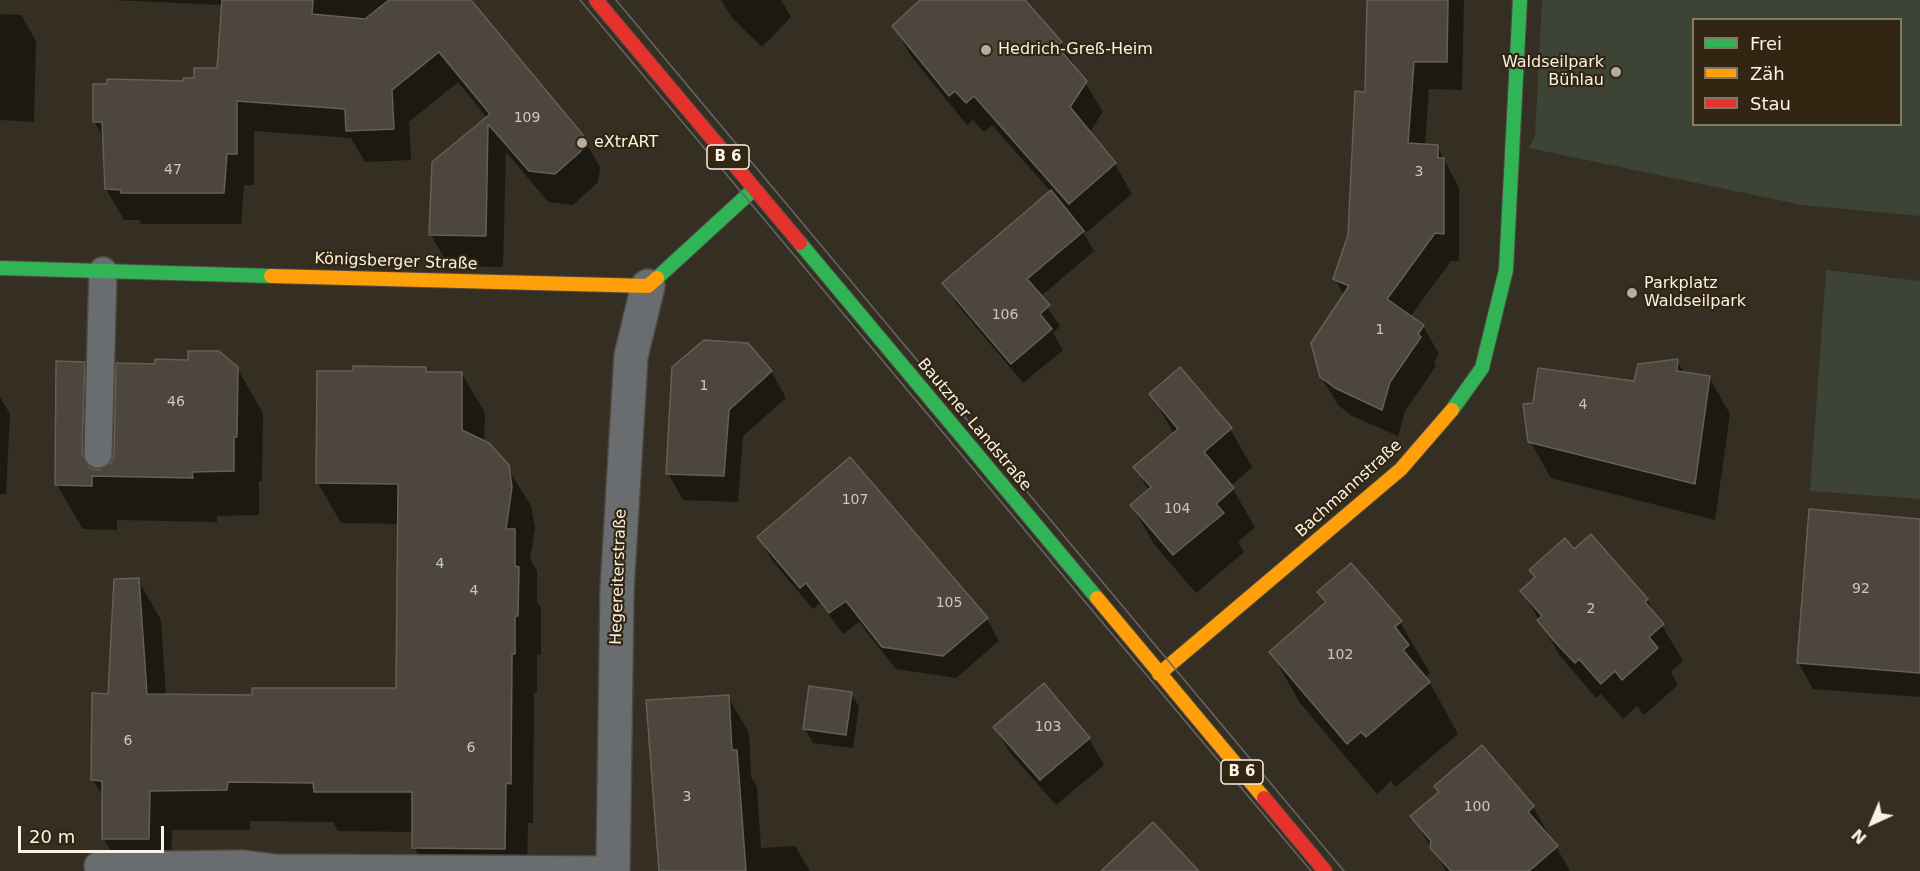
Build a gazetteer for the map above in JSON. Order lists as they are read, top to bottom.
{
  "streets": {
    "street": [
      "B 6",
      "Königsberger Straße",
      "Bautzner Landstraße",
      "Bachmannstraße",
      "Hegereiterstraße"
    ]
  },
  "crossings": [
    ["Königsberger Straße", "Hegereiterstraße"],
    ["Bautzner Landstraße", "Bachmannstraße"]
  ],
  "places": [
    "Hedrich-Greß-Heim",
    "Waldseilpark Bühlau",
    "eXtrART",
    "Parkplatz Waldseilpark"
  ],
  "house_numbers": [
    "109",
    "47",
    "3",
    "106",
    "1",
    "1",
    "46",
    "4",
    "107",
    "104",
    "4",
    "92",
    "4",
    "105",
    "2",
    "102",
    "103",
    "6",
    "6",
    "3",
    "100"
  ],
  "legend": ["Frei", "Zäh", "Stau"],
  "scale_bar": "20 m",
  "north": "bottom left"
}
